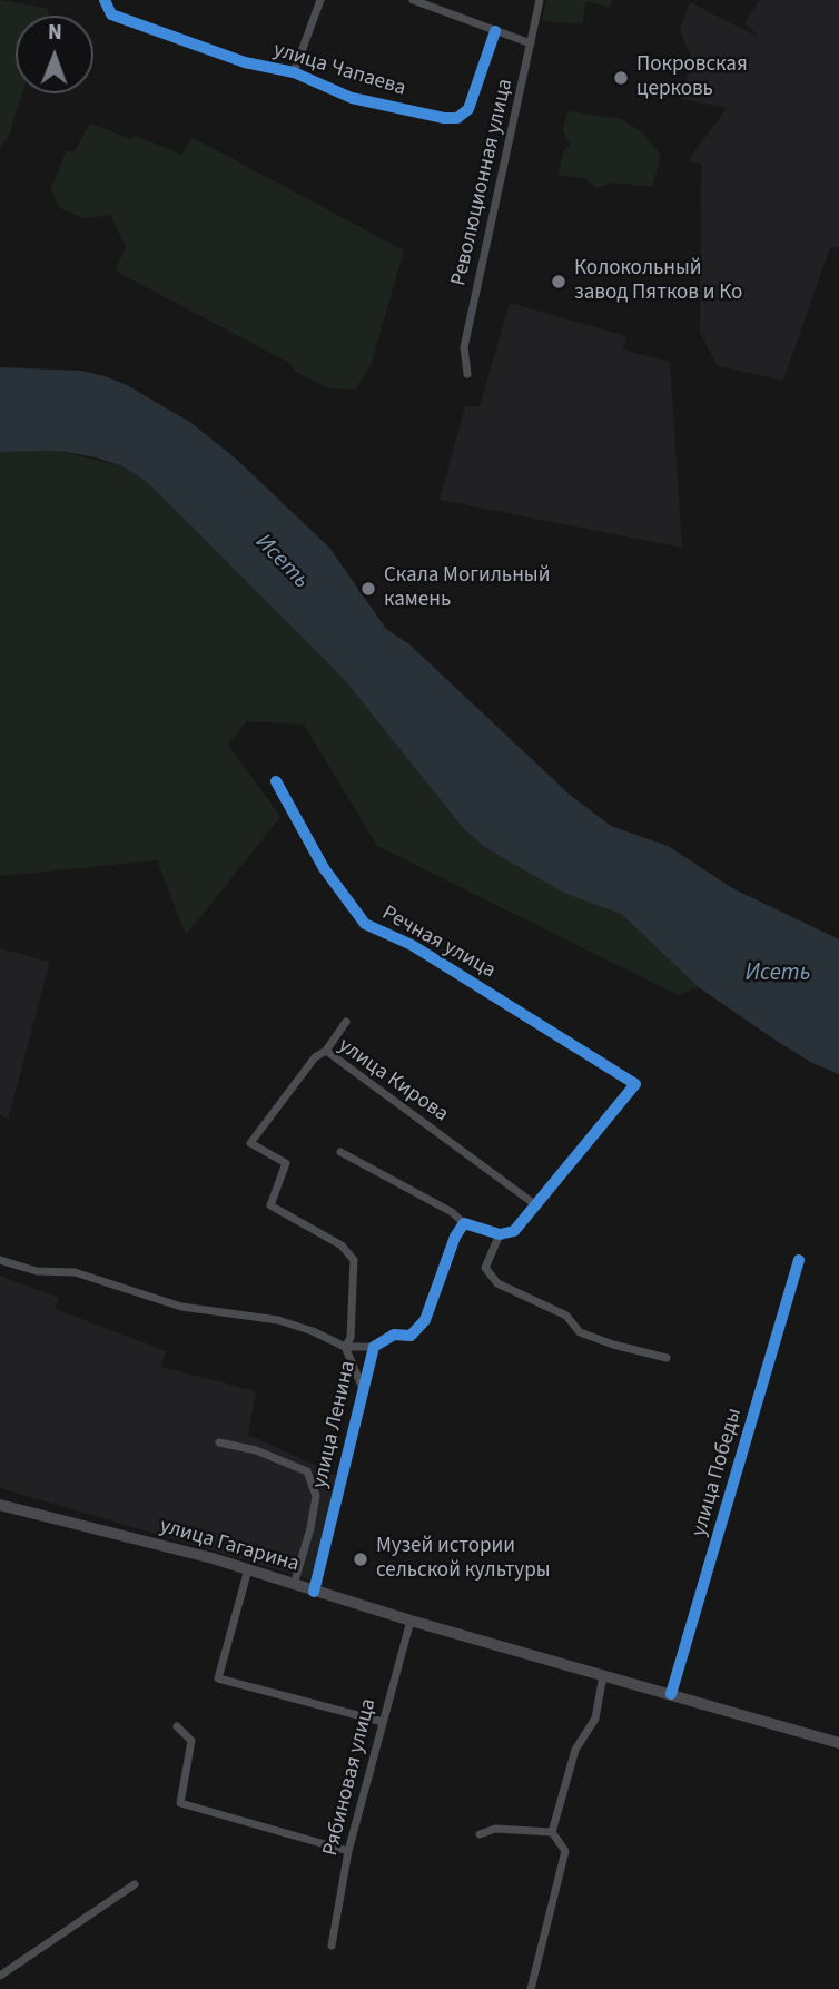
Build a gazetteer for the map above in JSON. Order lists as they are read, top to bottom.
{
  "streets": {
    "main road": ["улица Гагарина"],
    "street": [
      "улица Чапаева",
      "Революционная улица",
      "Речная улица",
      "улица Кирова",
      "улица Ленина",
      "улица Победы",
      "Рябиновая улица"
    ]
  },
  "crossings": [
    ["Речная улица", "улица Кирова"],
    ["улица Ленина", "улица Гагарина"],
    ["улица Победы", "улица Гагарина"],
    ["улица Гагарина", "Рябиновая улица"]
  ],
  "water": ["Исеть"],
  "places": [
    "Покровская церковь",
    "Колокольный завод Пятков и Ко",
    "Скала Могильный камень",
    "Музей истории сельской культуры"
  ],
  "north": "top"
}
